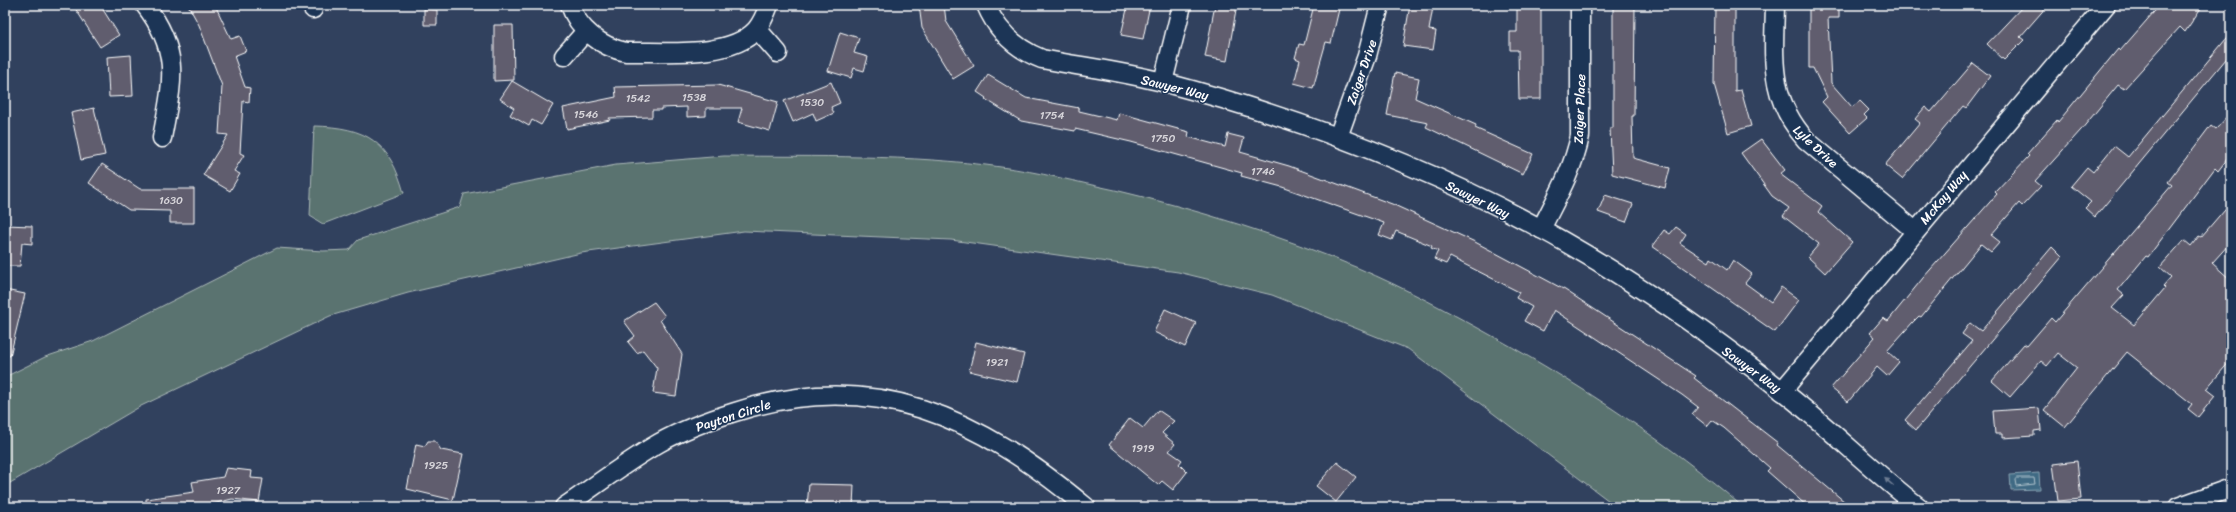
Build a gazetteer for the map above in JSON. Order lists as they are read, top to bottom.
{
  "streets": {
    "street": [
      "Zaiger Drive",
      "Sawyer Way",
      "Zaiger Place",
      "Lyle Drive",
      "McKay Way",
      "Payton Circle"
    ]
  },
  "crossings": [
    ["Zaiger Drive", "Sawyer Way"],
    ["Sawyer Way", "Zaiger Place"],
    ["Sawyer Way", "McKay Way"],
    ["Lyle Drive", "McKay Way"]
  ],
  "house_numbers": [
    "1538",
    "1542",
    "1530",
    "1546",
    "1754",
    "1750",
    "1746",
    "1630",
    "1921",
    "1919",
    "1925",
    "1927"
  ]
}
